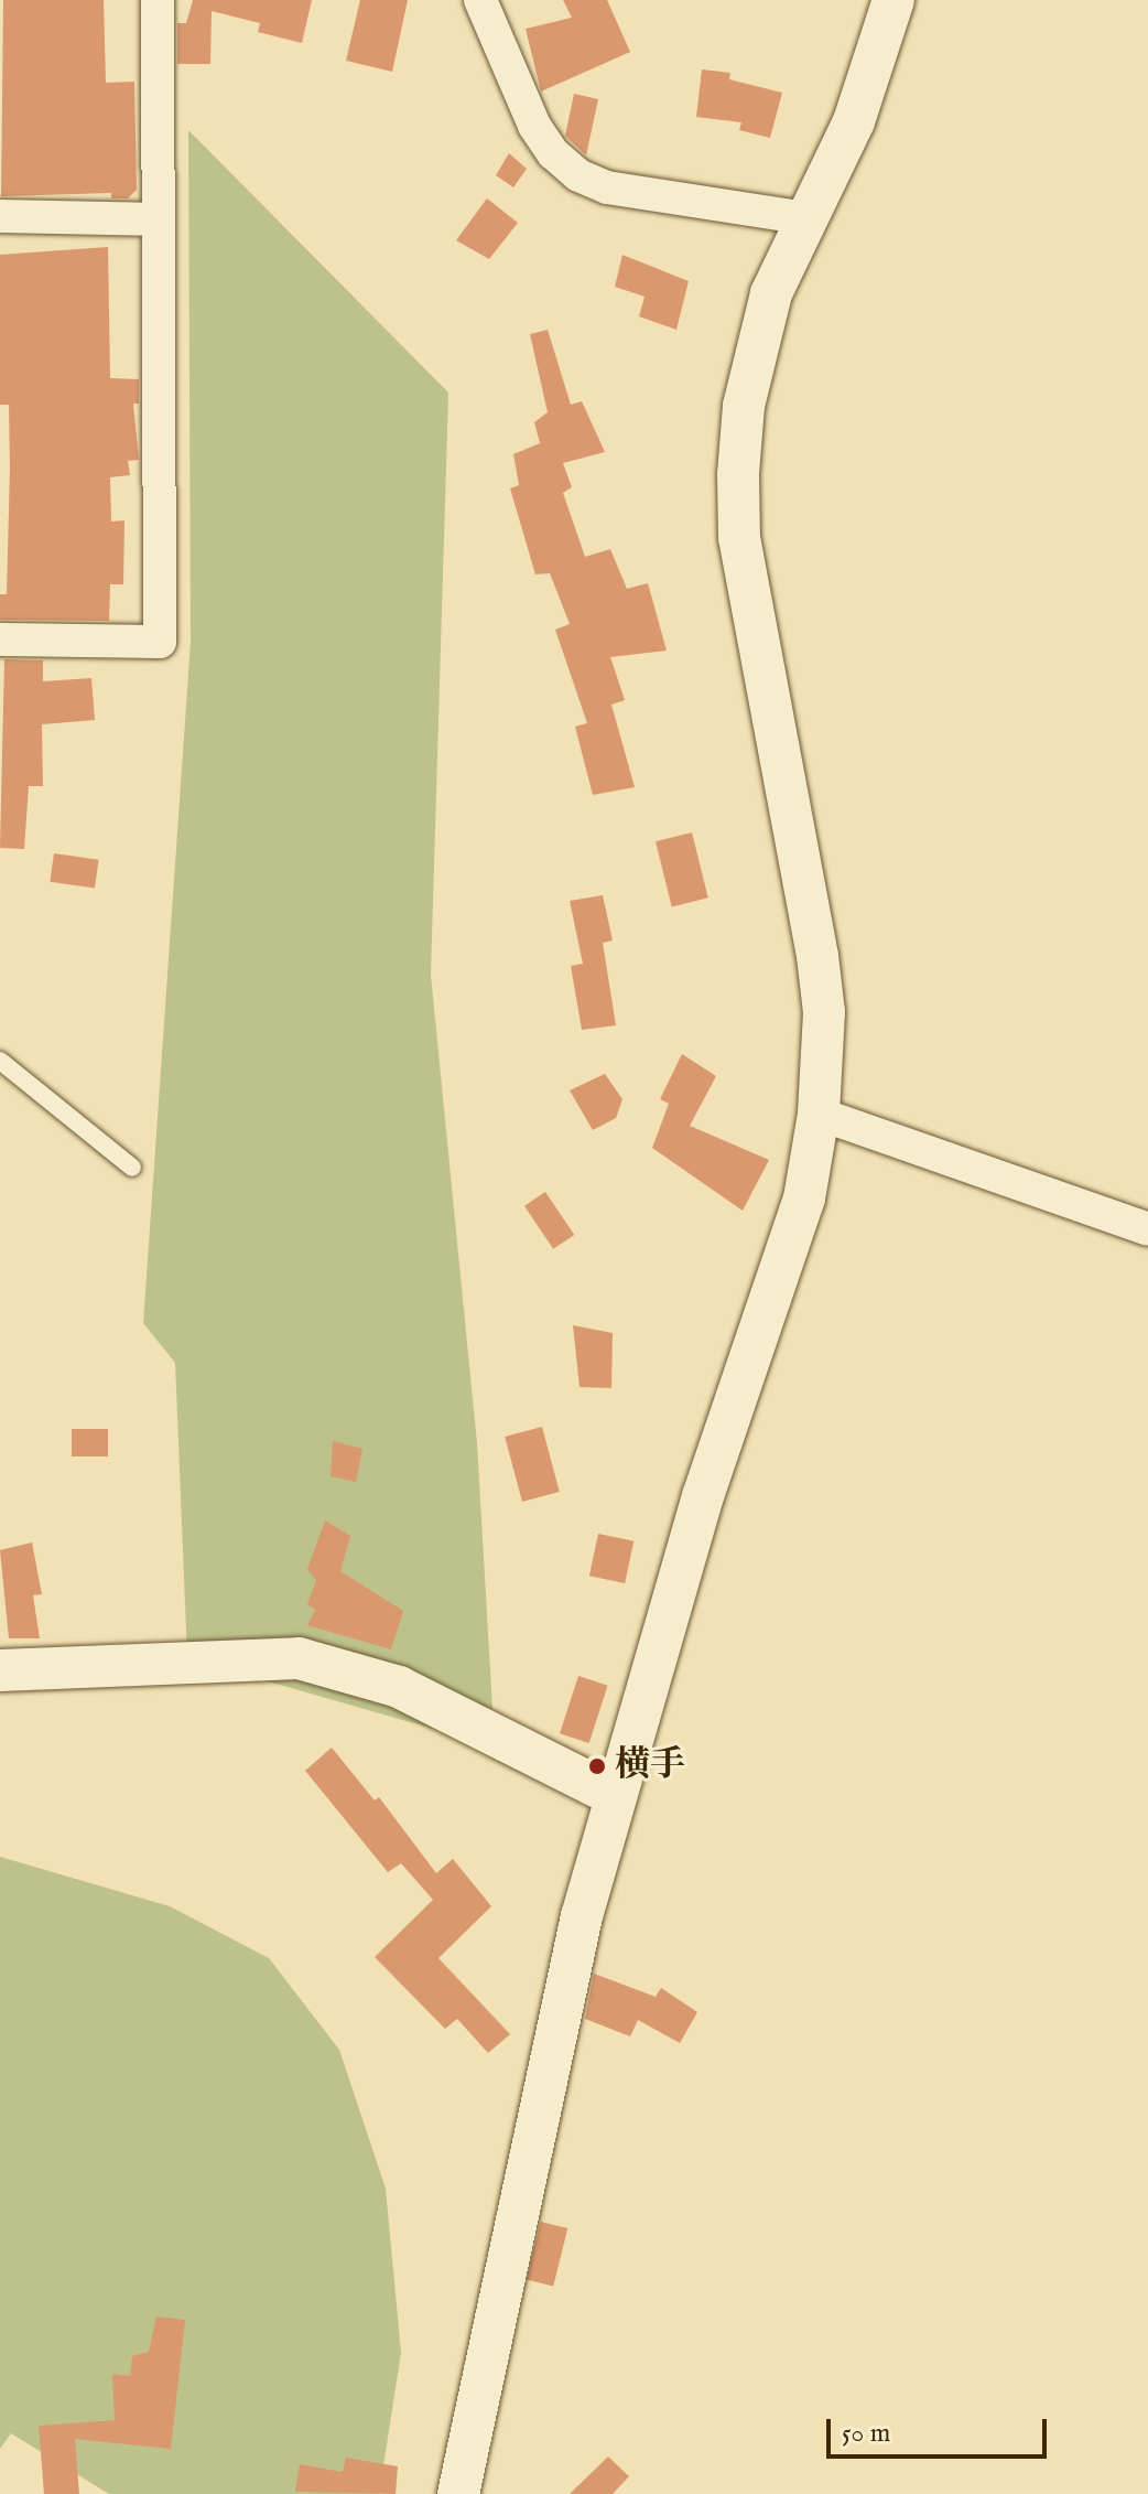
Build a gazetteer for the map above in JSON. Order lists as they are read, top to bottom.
{
  "places": ["横手"],
  "scale_bar": "50 m"
}
